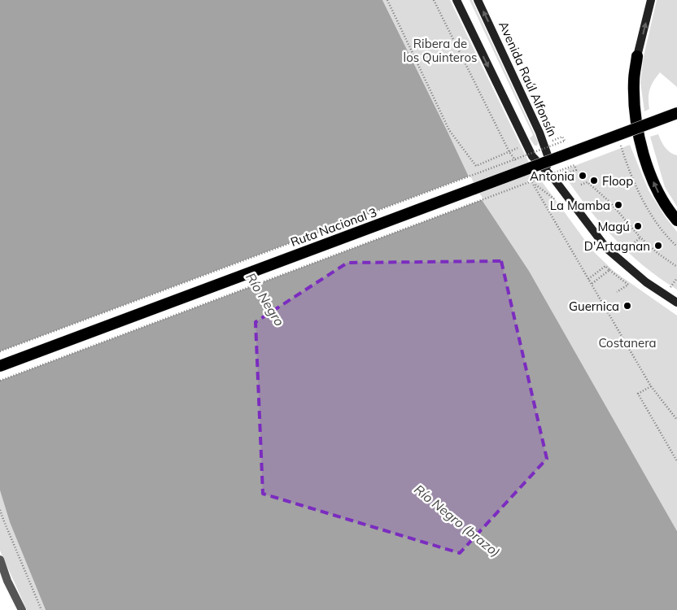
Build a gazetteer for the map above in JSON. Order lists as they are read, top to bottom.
{
  "streets": {
    "highway": ["Ruta Nacional 3"],
    "main road": ["Avenida Raúl Alfonsín"]
  },
  "water": ["Río Negro", "Río Negro (brazo)"],
  "parks": ["Ribera de los Quinteros", "Costanera"],
  "places": [
    "Antonia",
    "Floop",
    "La Mamba",
    "Magú",
    "D'Artagnan",
    "Guernica"
  ]
}
